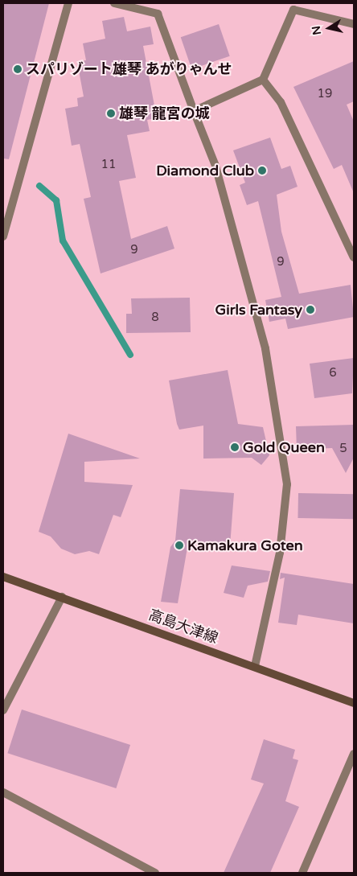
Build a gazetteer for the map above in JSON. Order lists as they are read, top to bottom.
{
  "streets": {
    "main road": ["高島大津線"]
  },
  "places": [
    "スパリゾート雄琴 あがりゃんせ",
    "雄琴 龍宮の城",
    "Diamond Club",
    "Girls Fantasy",
    "Gold Queen",
    "Kamakura Goten"
  ],
  "house_numbers": [
    "19",
    "11",
    "9",
    "9",
    "8",
    "6",
    "5"
  ],
  "north": "left"
}
